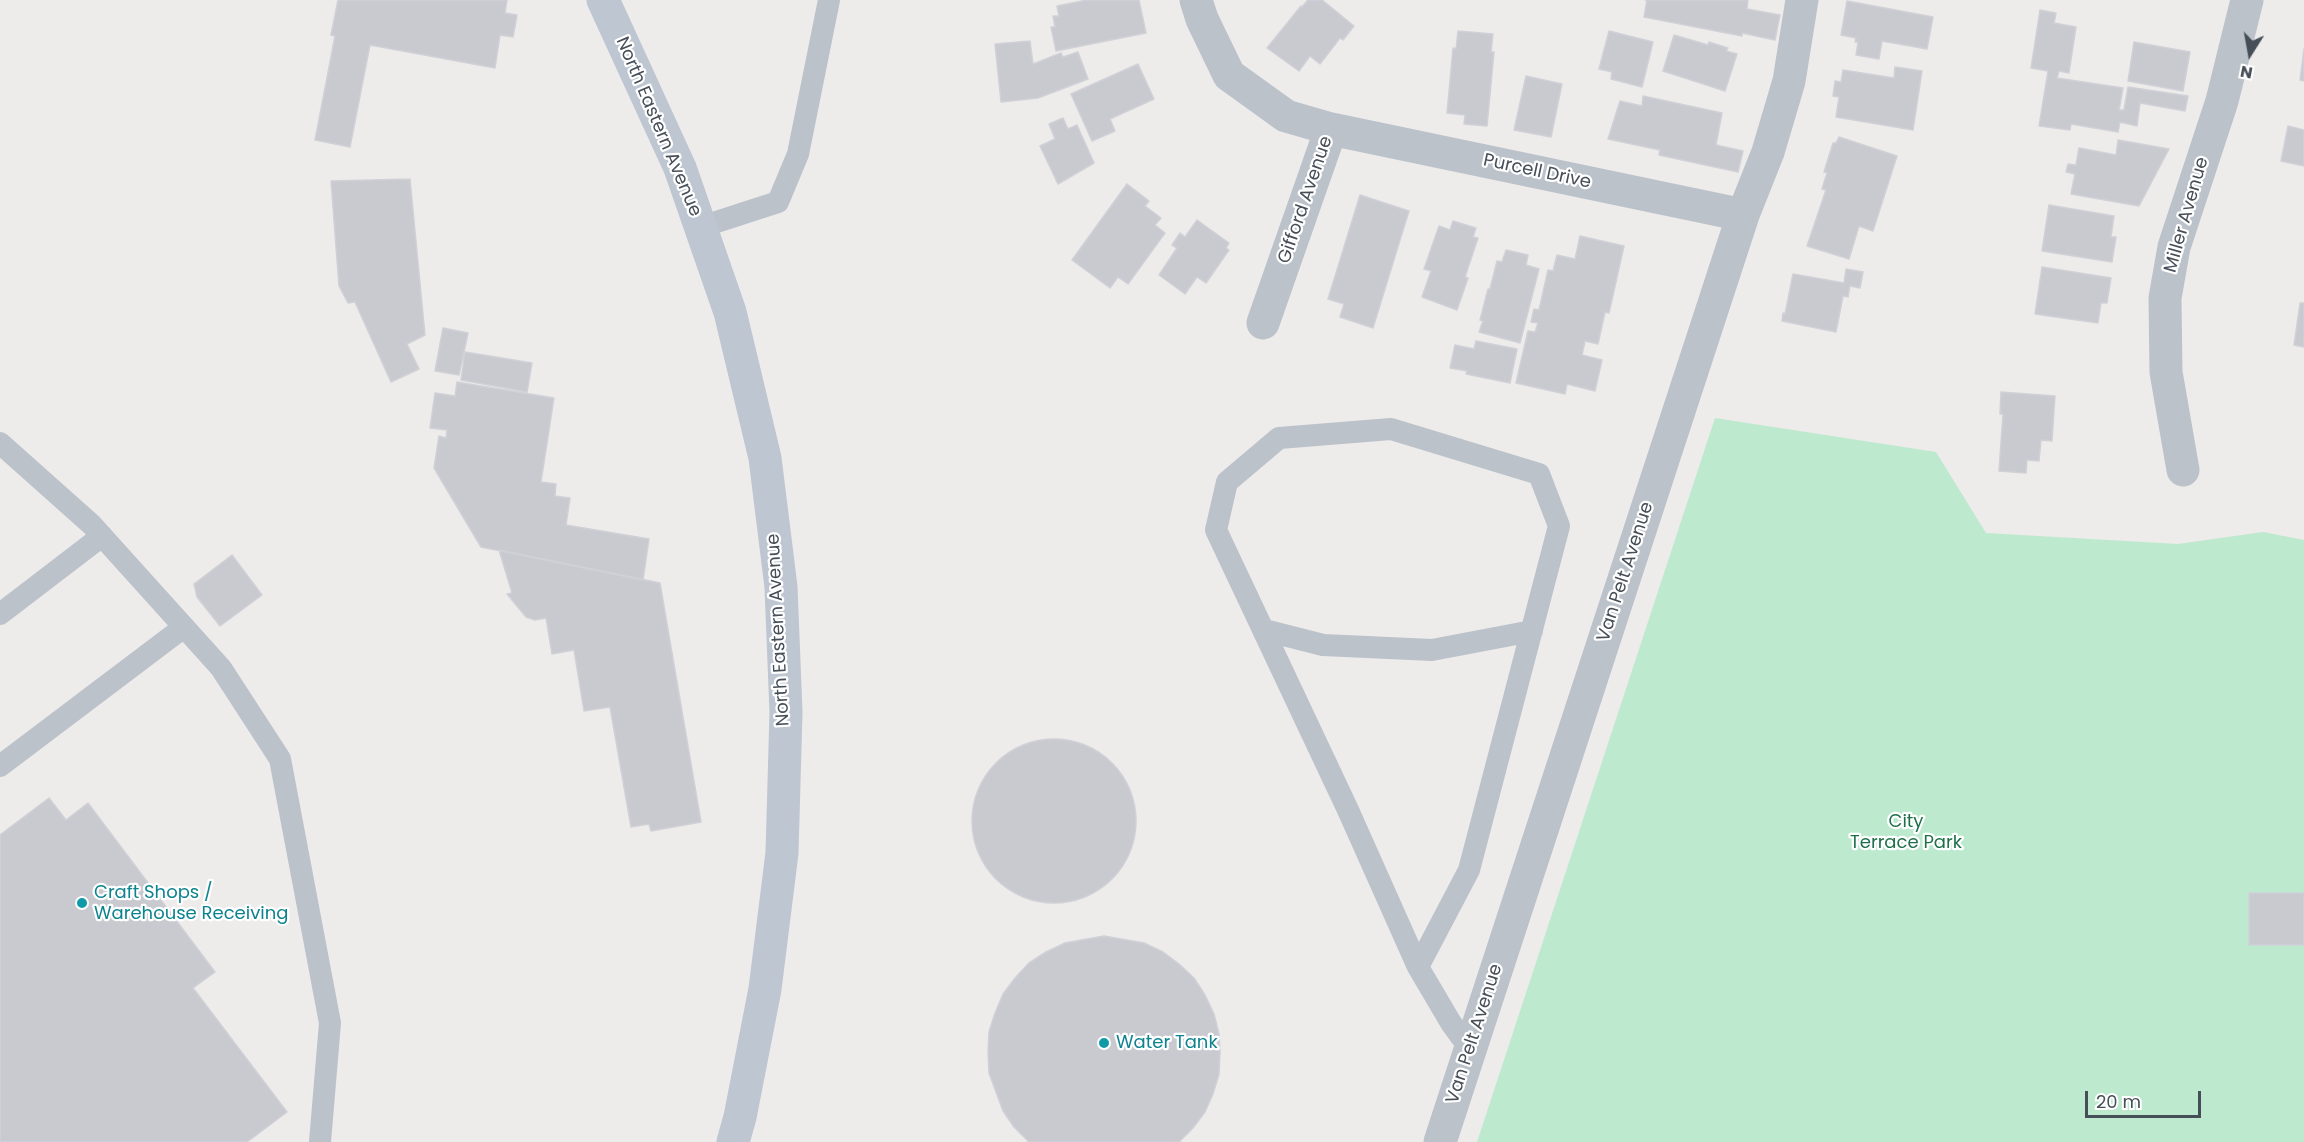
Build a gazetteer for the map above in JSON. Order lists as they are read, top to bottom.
{
  "streets": {
    "main road": ["North Eastern Avenue"],
    "street": [
      "Purcell Drive",
      "Gifford Avenue",
      "Miller Avenue",
      "Van Pelt Avenue"
    ]
  },
  "crossings": [
    ["Purcell Drive", "Gifford Avenue"],
    ["Purcell Drive", "Van Pelt Avenue"]
  ],
  "parks": ["City Terrace Park"],
  "places": ["Craft Shops / Warehouse Receiving", "Water Tank"],
  "scale_bar": "20 m",
  "north": "bottom"
}
